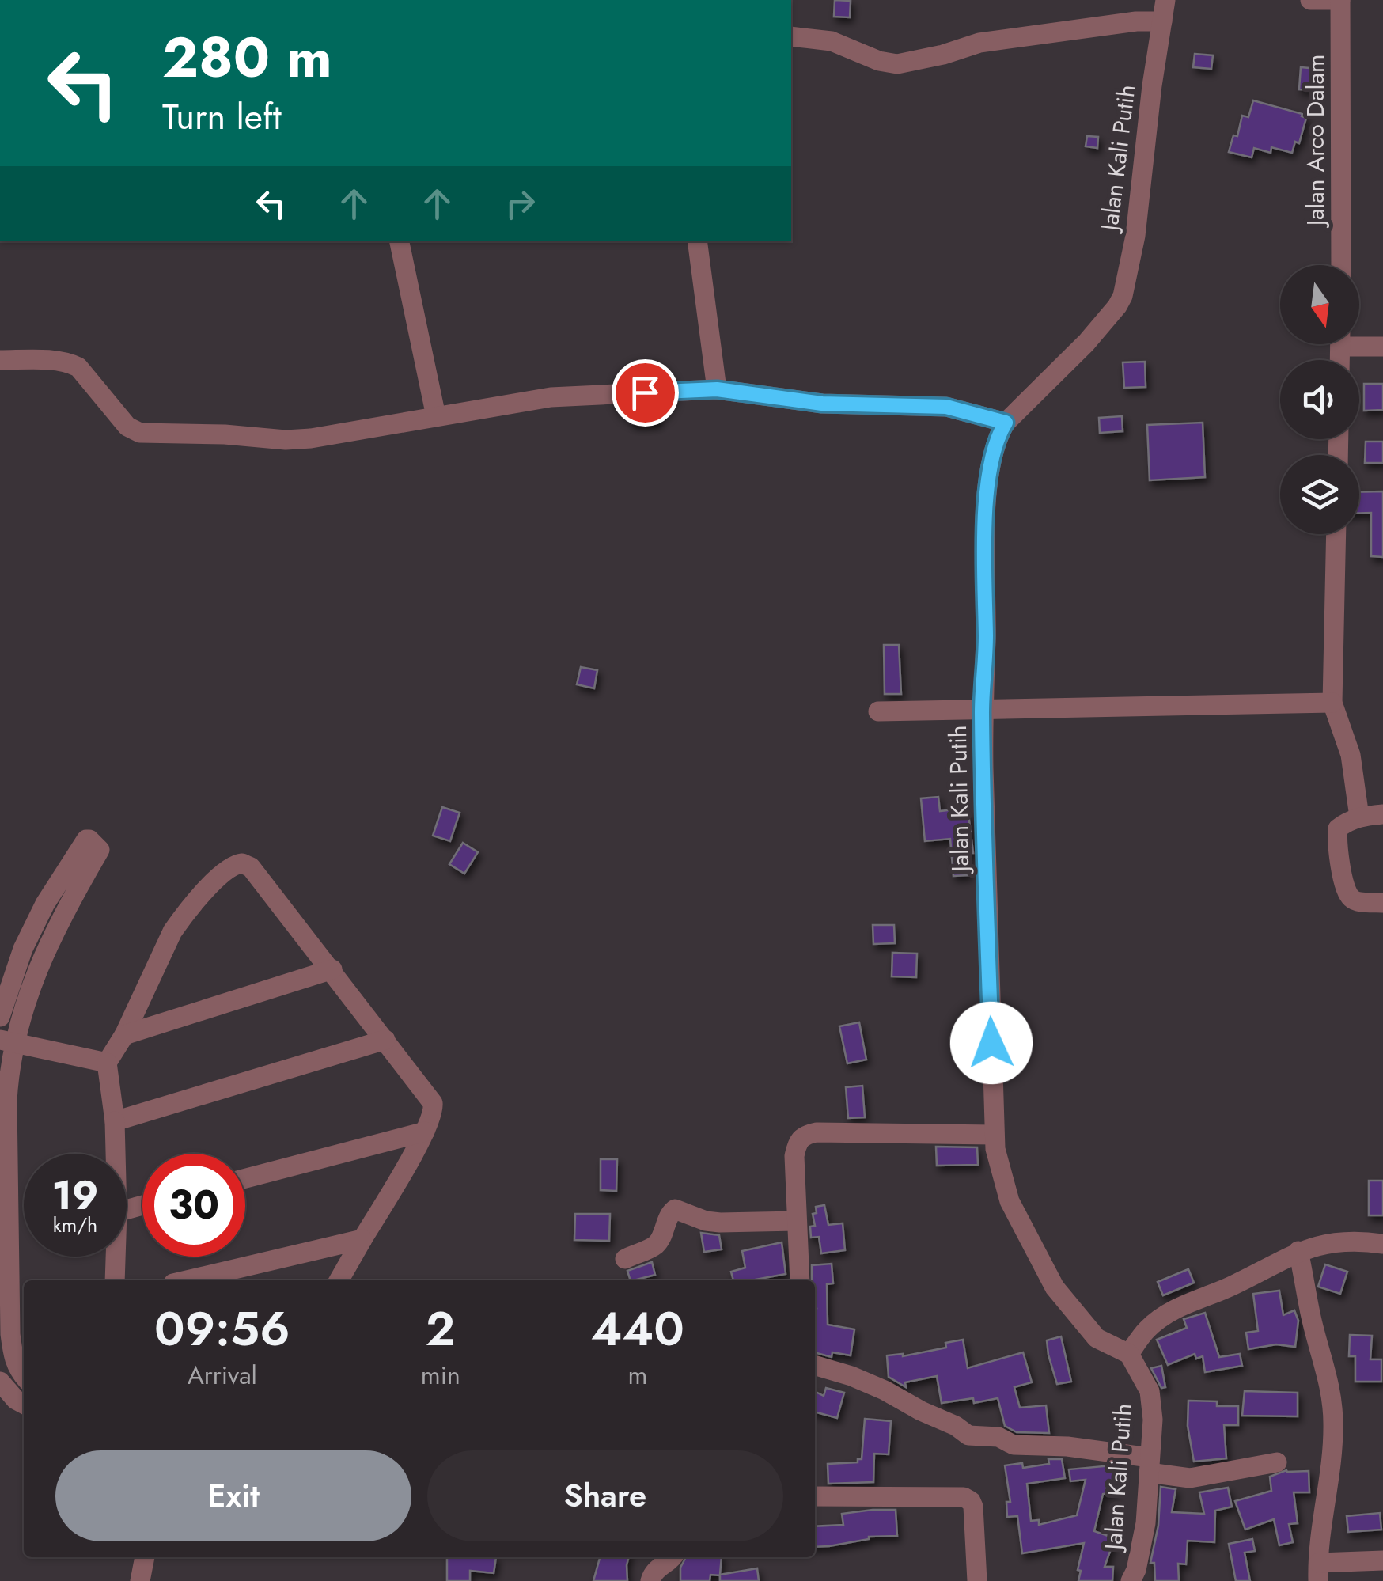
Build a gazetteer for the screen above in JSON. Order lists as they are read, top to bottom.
{
  "streets": {
    "street": ["Jalan Arco Dalam", "Jalan Kali Putih"]
  },
  "north": "bottom",
  "page": {
    "turn": ["280 m", "Turn left"],
    "speed": "19 km/h",
    "limit": "30",
    "eta": [
      "09:56",
      "Arrival",
      "2",
      "min",
      "440",
      "m"
    ],
    "buttons": ["Exit", "Share"]
  }
}
